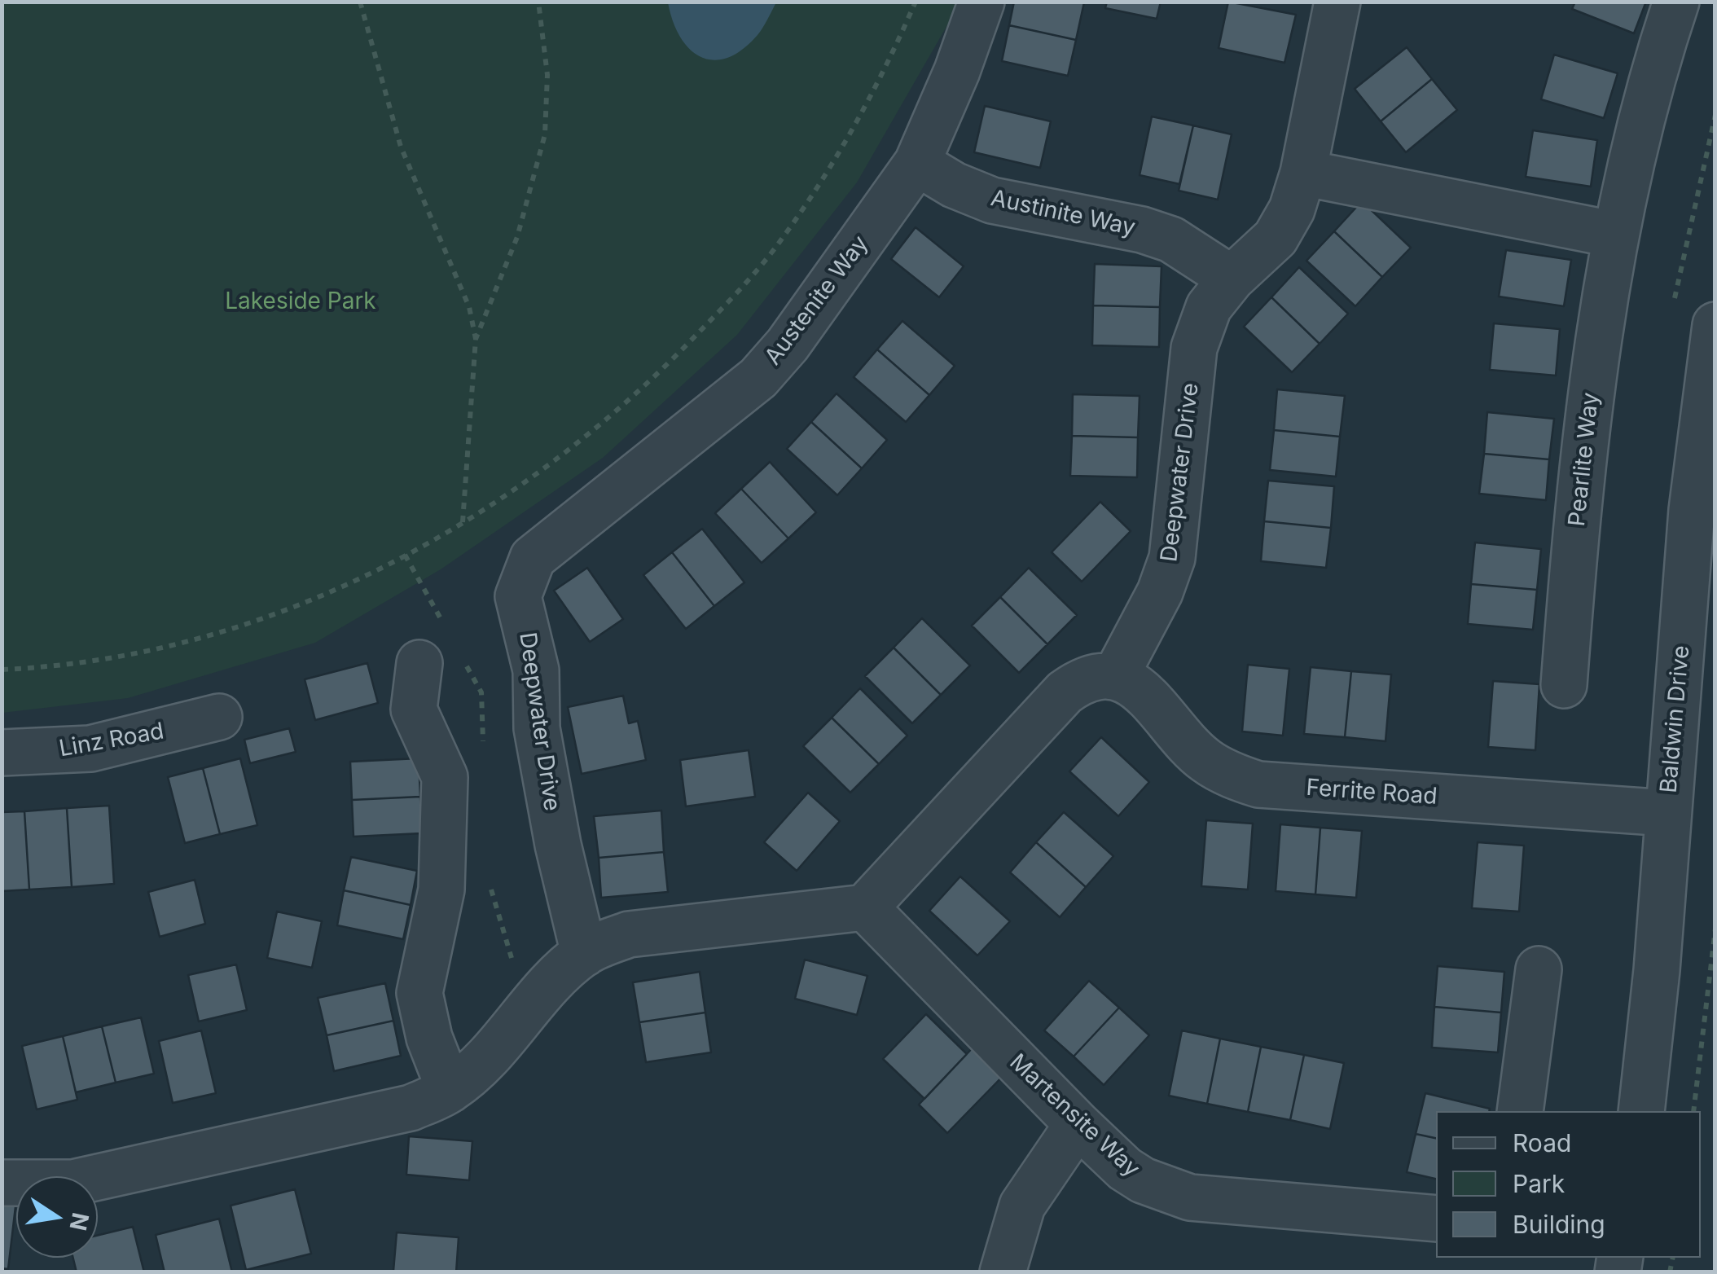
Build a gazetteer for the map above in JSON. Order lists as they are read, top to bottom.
{
  "streets": {
    "street": [
      "Austinite Way",
      "Austenite Way",
      "Pearlite Way",
      "Deepwater Drive",
      "Baldwin Drive",
      "Linz Road",
      "Ferrite Road",
      "Martensite Way"
    ]
  },
  "crossings": [
    ["Austinite Way", "Austenite Way"],
    ["Austinite Way", "Deepwater Drive"],
    ["Austenite Way", "Deepwater Drive"],
    ["Deepwater Drive", "Ferrite Road"],
    ["Baldwin Drive", "Ferrite Road"]
  ],
  "parks": ["Lakeside Park"],
  "legend": ["Road", "Park", "Building"],
  "north": "right"
}
